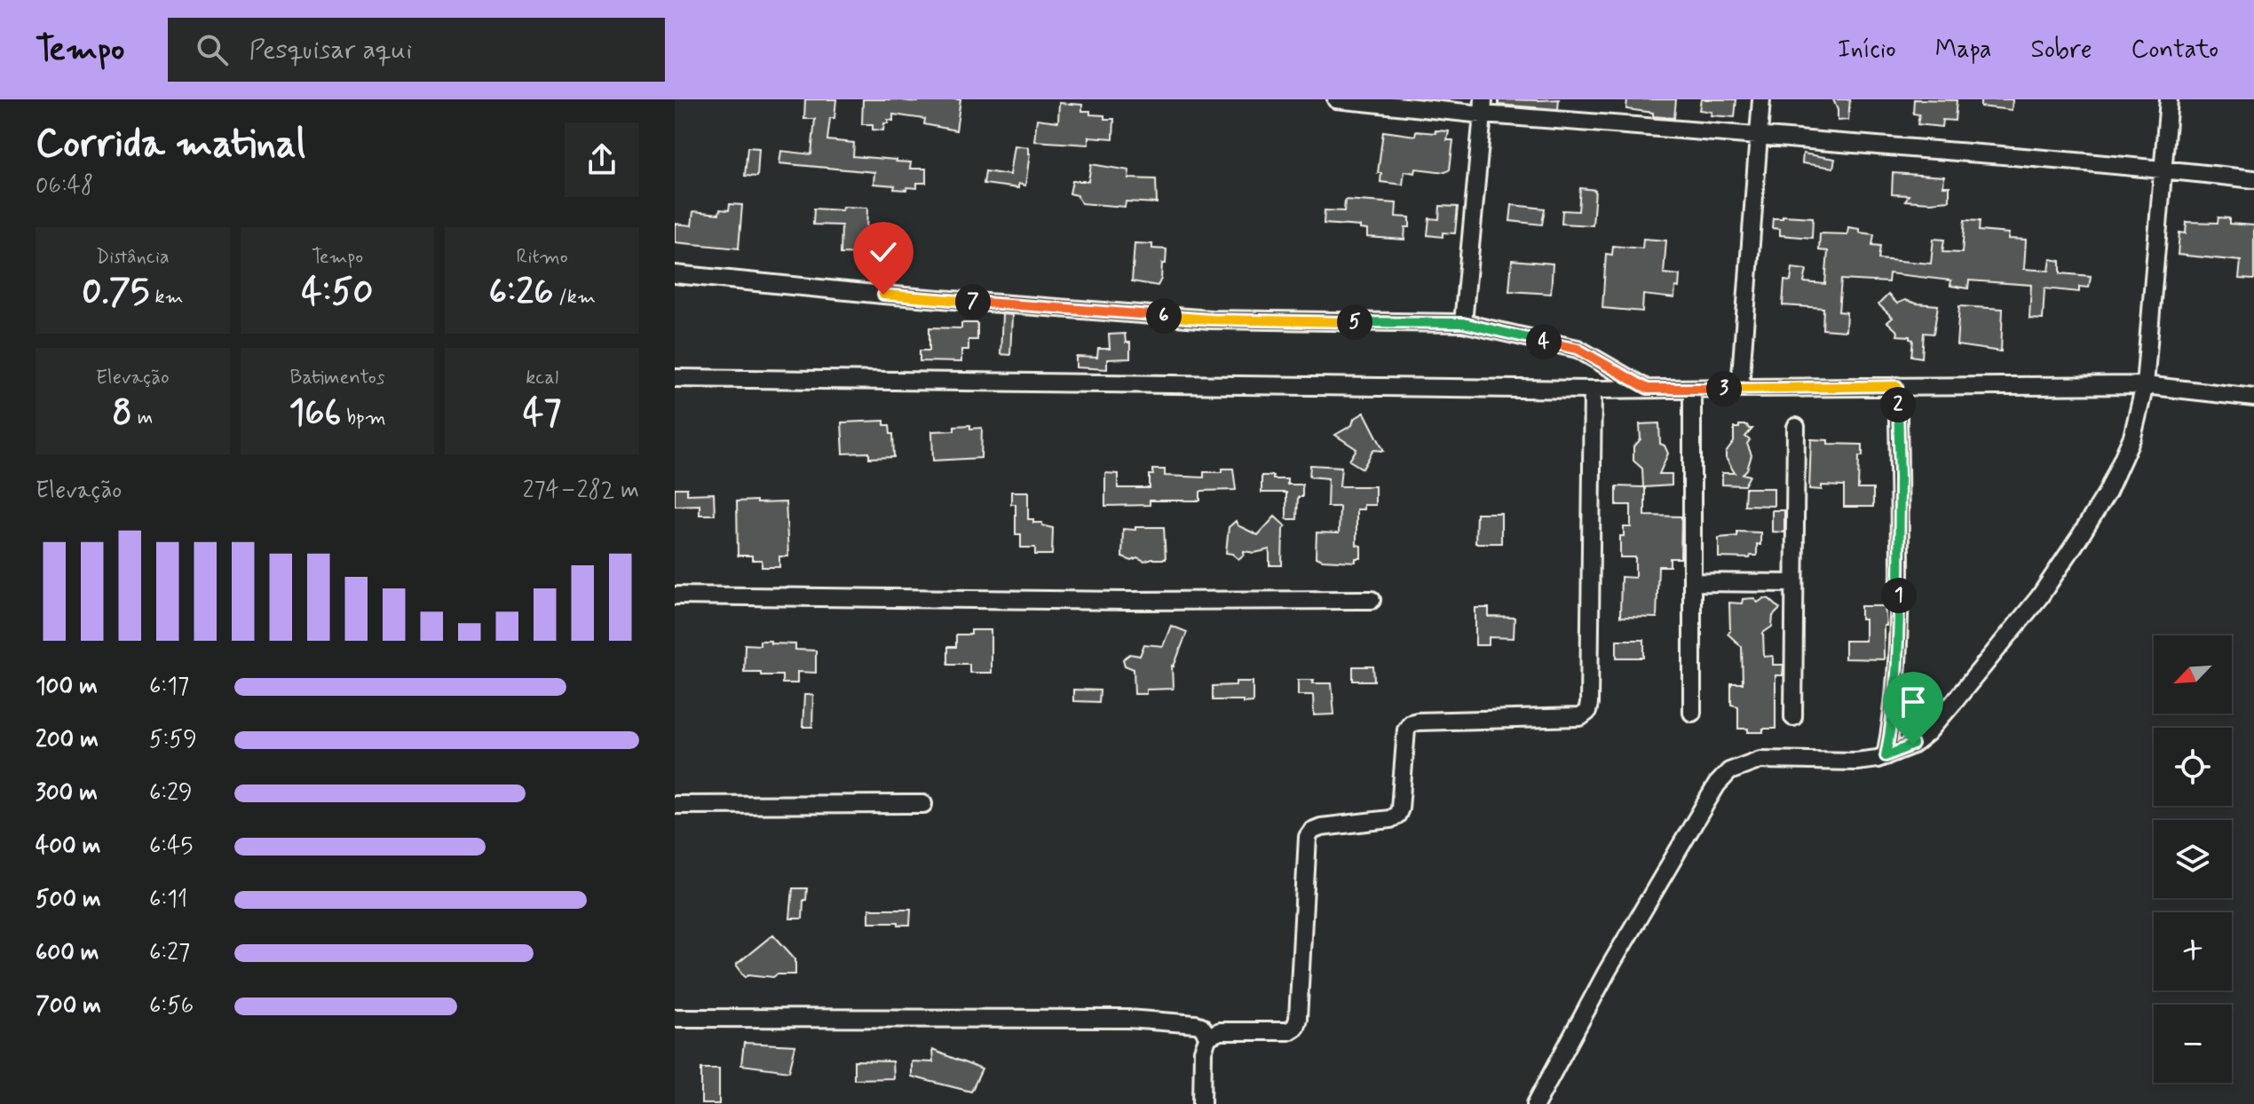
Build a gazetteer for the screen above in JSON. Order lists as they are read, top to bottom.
{
  "north": "bottom left",
  "page": {
    "header": "Tempo",
    "search": "Pesquisar aqui",
    "nav": [
      "Início",
      "Mapa",
      "Sobre",
      "Contato"
    ],
    "heading": ["Corrida matinal", "06:48"],
    "stats": [
      ["Distância", "0.75 km"],
      ["Tempo", "4:50"],
      ["Ritmo", "6:26 /km"],
      ["Elevação", "8 m"],
      ["Batimentos", "166 bpm"],
      ["kcal", "47"]
    ],
    "pins": [
      "7",
      "6",
      "5",
      "4",
      "3",
      "2",
      "1"
    ],
    "chart": ["Elevação", "274–282 m"],
    "map_buttons": ["+", "−"],
    "list": [
      {
        "name": "100 m",
        "note": "6:17"
      },
      {
        "name": "200 m",
        "note": "5:59"
      },
      {
        "name": "300 m",
        "note": "6:29"
      },
      {
        "name": "400 m",
        "note": "6:45"
      },
      {
        "name": "500 m",
        "note": "6:11"
      },
      {
        "name": "600 m",
        "note": "6:27"
      },
      {
        "name": "700 m",
        "note": "6:56"
      }
    ]
  }
}
